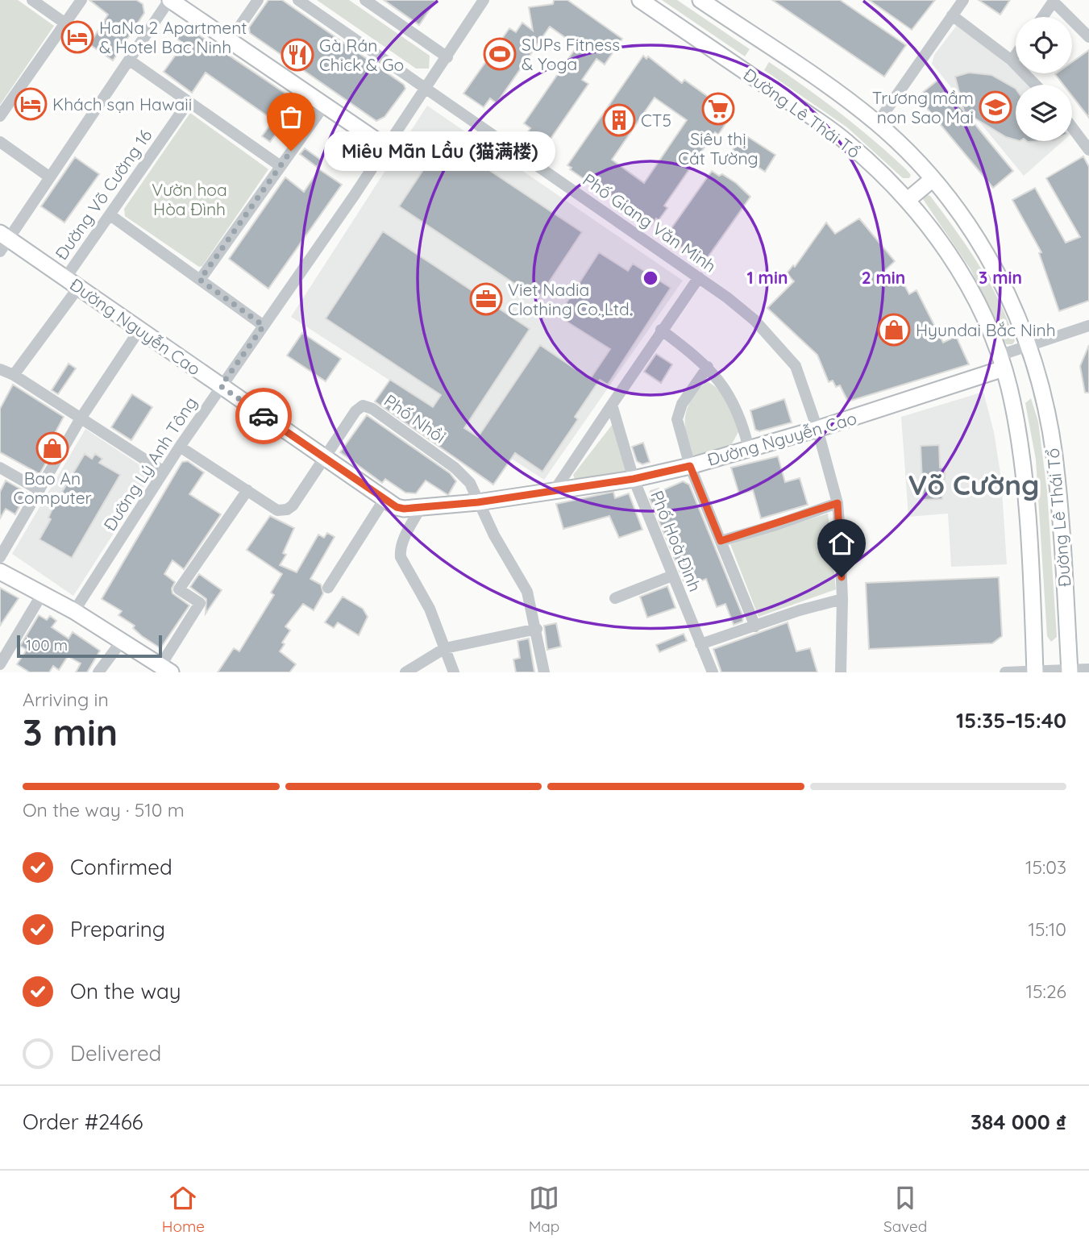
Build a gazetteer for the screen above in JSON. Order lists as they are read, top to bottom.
{
  "streets": {
    "main road": ["Đường Lê Thái Tổ", "Đường Nguyễn Cao"],
    "street": [
      "Đường Võ Cường 16",
      "Phố Giang Văn Minh",
      "Phố Nhồi",
      "Đường Lý Anh Tông",
      "Phố Hoà Đình"
    ]
  },
  "crossings": [
    ["Đường Lê Thái Tổ", "Đường Nguyễn Cao"],
    ["Đường Võ Cường 16", "Đường Nguyễn Cao"],
    ["Phố Giang Văn Minh", "Đường Nguyễn Cao"],
    ["Phố Giang Văn Minh", "Đường Lý Anh Tông"],
    ["Đường Nguyễn Cao", "Phố Nhồi"],
    ["Đường Nguyễn Cao", "Đường Lý Anh Tông"],
    ["Đường Nguyễn Cao", "Phố Hoà Đình"],
    ["Phố Nhồi", "Đường Lý Anh Tông"]
  ],
  "districts": ["Võ Cường"],
  "parks": ["Vườn hoa Hòa Đình"],
  "places": {
    "hotel": ["HaNa 2 Apartment & Hotel Bac Ninh", "Khách sạn Hawaii"],
    "sports": ["SUPs Fitness & Yoga"],
    "restaurant": ["Gà Rán Chick & Go"],
    "school or university": ["Trương mầm non Sao Mai"],
    "supermarket": ["Siêu thị Cát Tường"],
    "building": ["CT5"],
    "other": ["Miêu Mãn Lầu (猫满楼)"],
    "office": ["Viet Nadia Clothing Co.,Ltd."],
    "shop": ["Hyundai Bắc Ninh", "Bao An Computer"]
  },
  "scale_bar": "100 m",
  "page": {
    "bubble": "Miêu Mãn Lầu (猫满楼)",
    "scale": "100 m",
    "heading": ["3 min", "Arriving in", "15:35–15:40"],
    "panel": ["Order #2466", "384 000 ₫"],
    "bar": "On the way · 510 m",
    "list": [
      ["Confirmed", "15:03"],
      ["Preparing", "15:10"],
      ["On the way", "15:26"],
      "Delivered"
    ],
    "tabs": ["Home", "Map", "Saved"]
  },
  "rings": ["1 min", "2 min", "3 min"]
}
